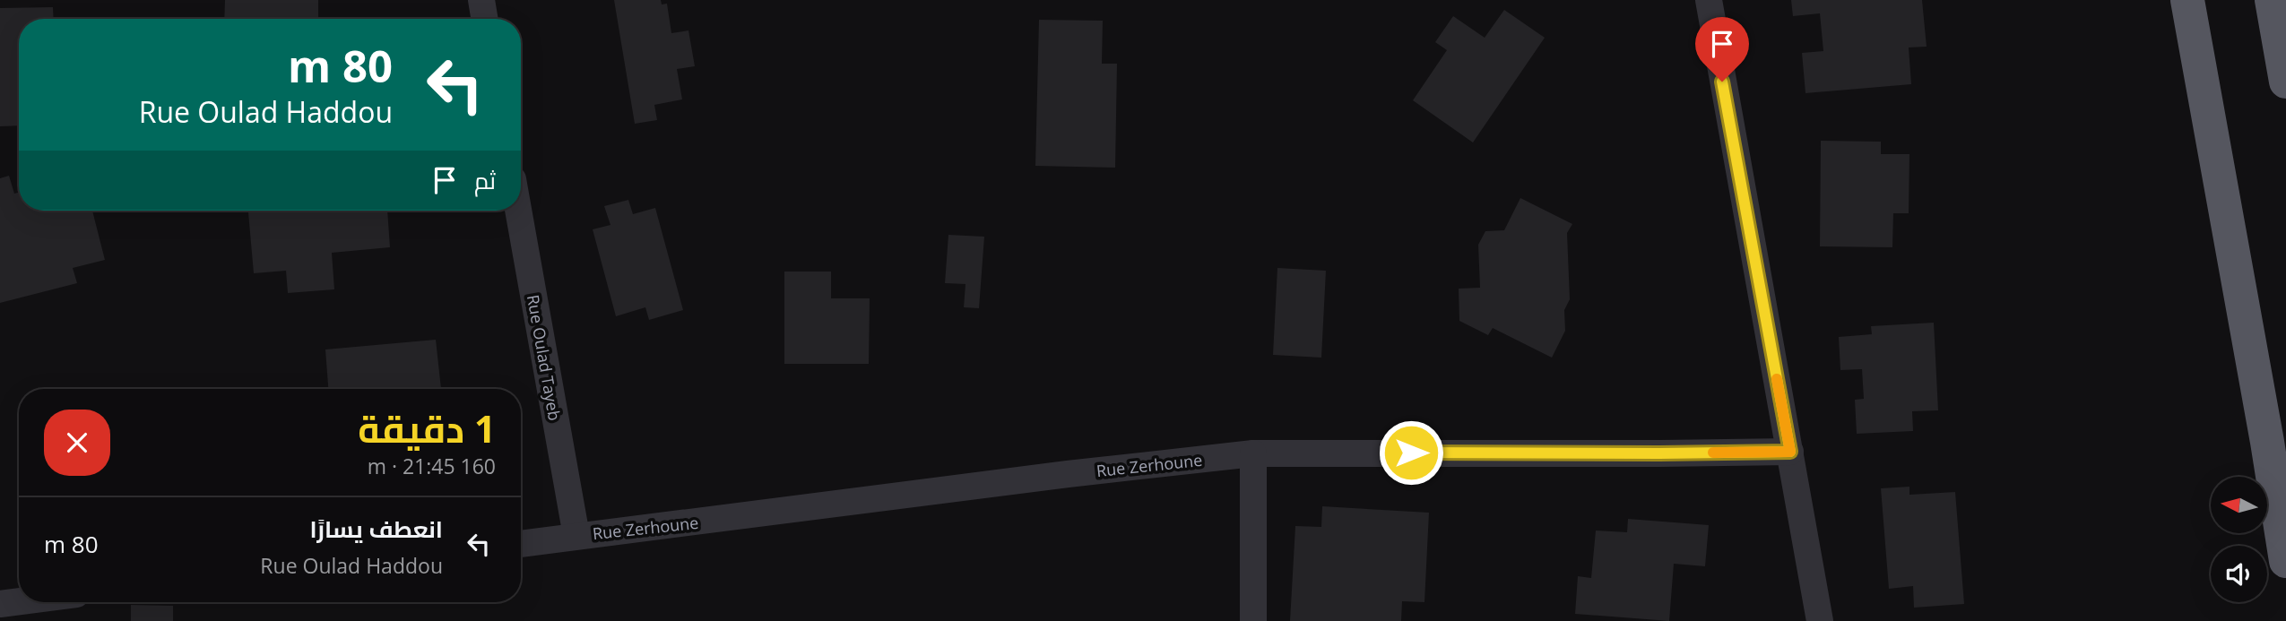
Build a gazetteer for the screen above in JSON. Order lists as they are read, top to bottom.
{
  "streets": {
    "street": ["Rue Oulad Tayeb", "Rue Zerhoune"]
  },
  "crossings": [
    ["Rue Oulad Tayeb", "Rue Zerhoune"]
  ],
  "north": "left",
  "page": {
    "turn": ["80 m", "Rue Oulad Haddou"],
    "then": "ثم",
    "heading": ["1 دقيقة", "160 m · 21:45"],
    "list": [
      {
        "name": "انعطف يسارًا",
        "note": "Rue Oulad Haddou",
        "value": "80 m"
      }
    ]
  }
}
